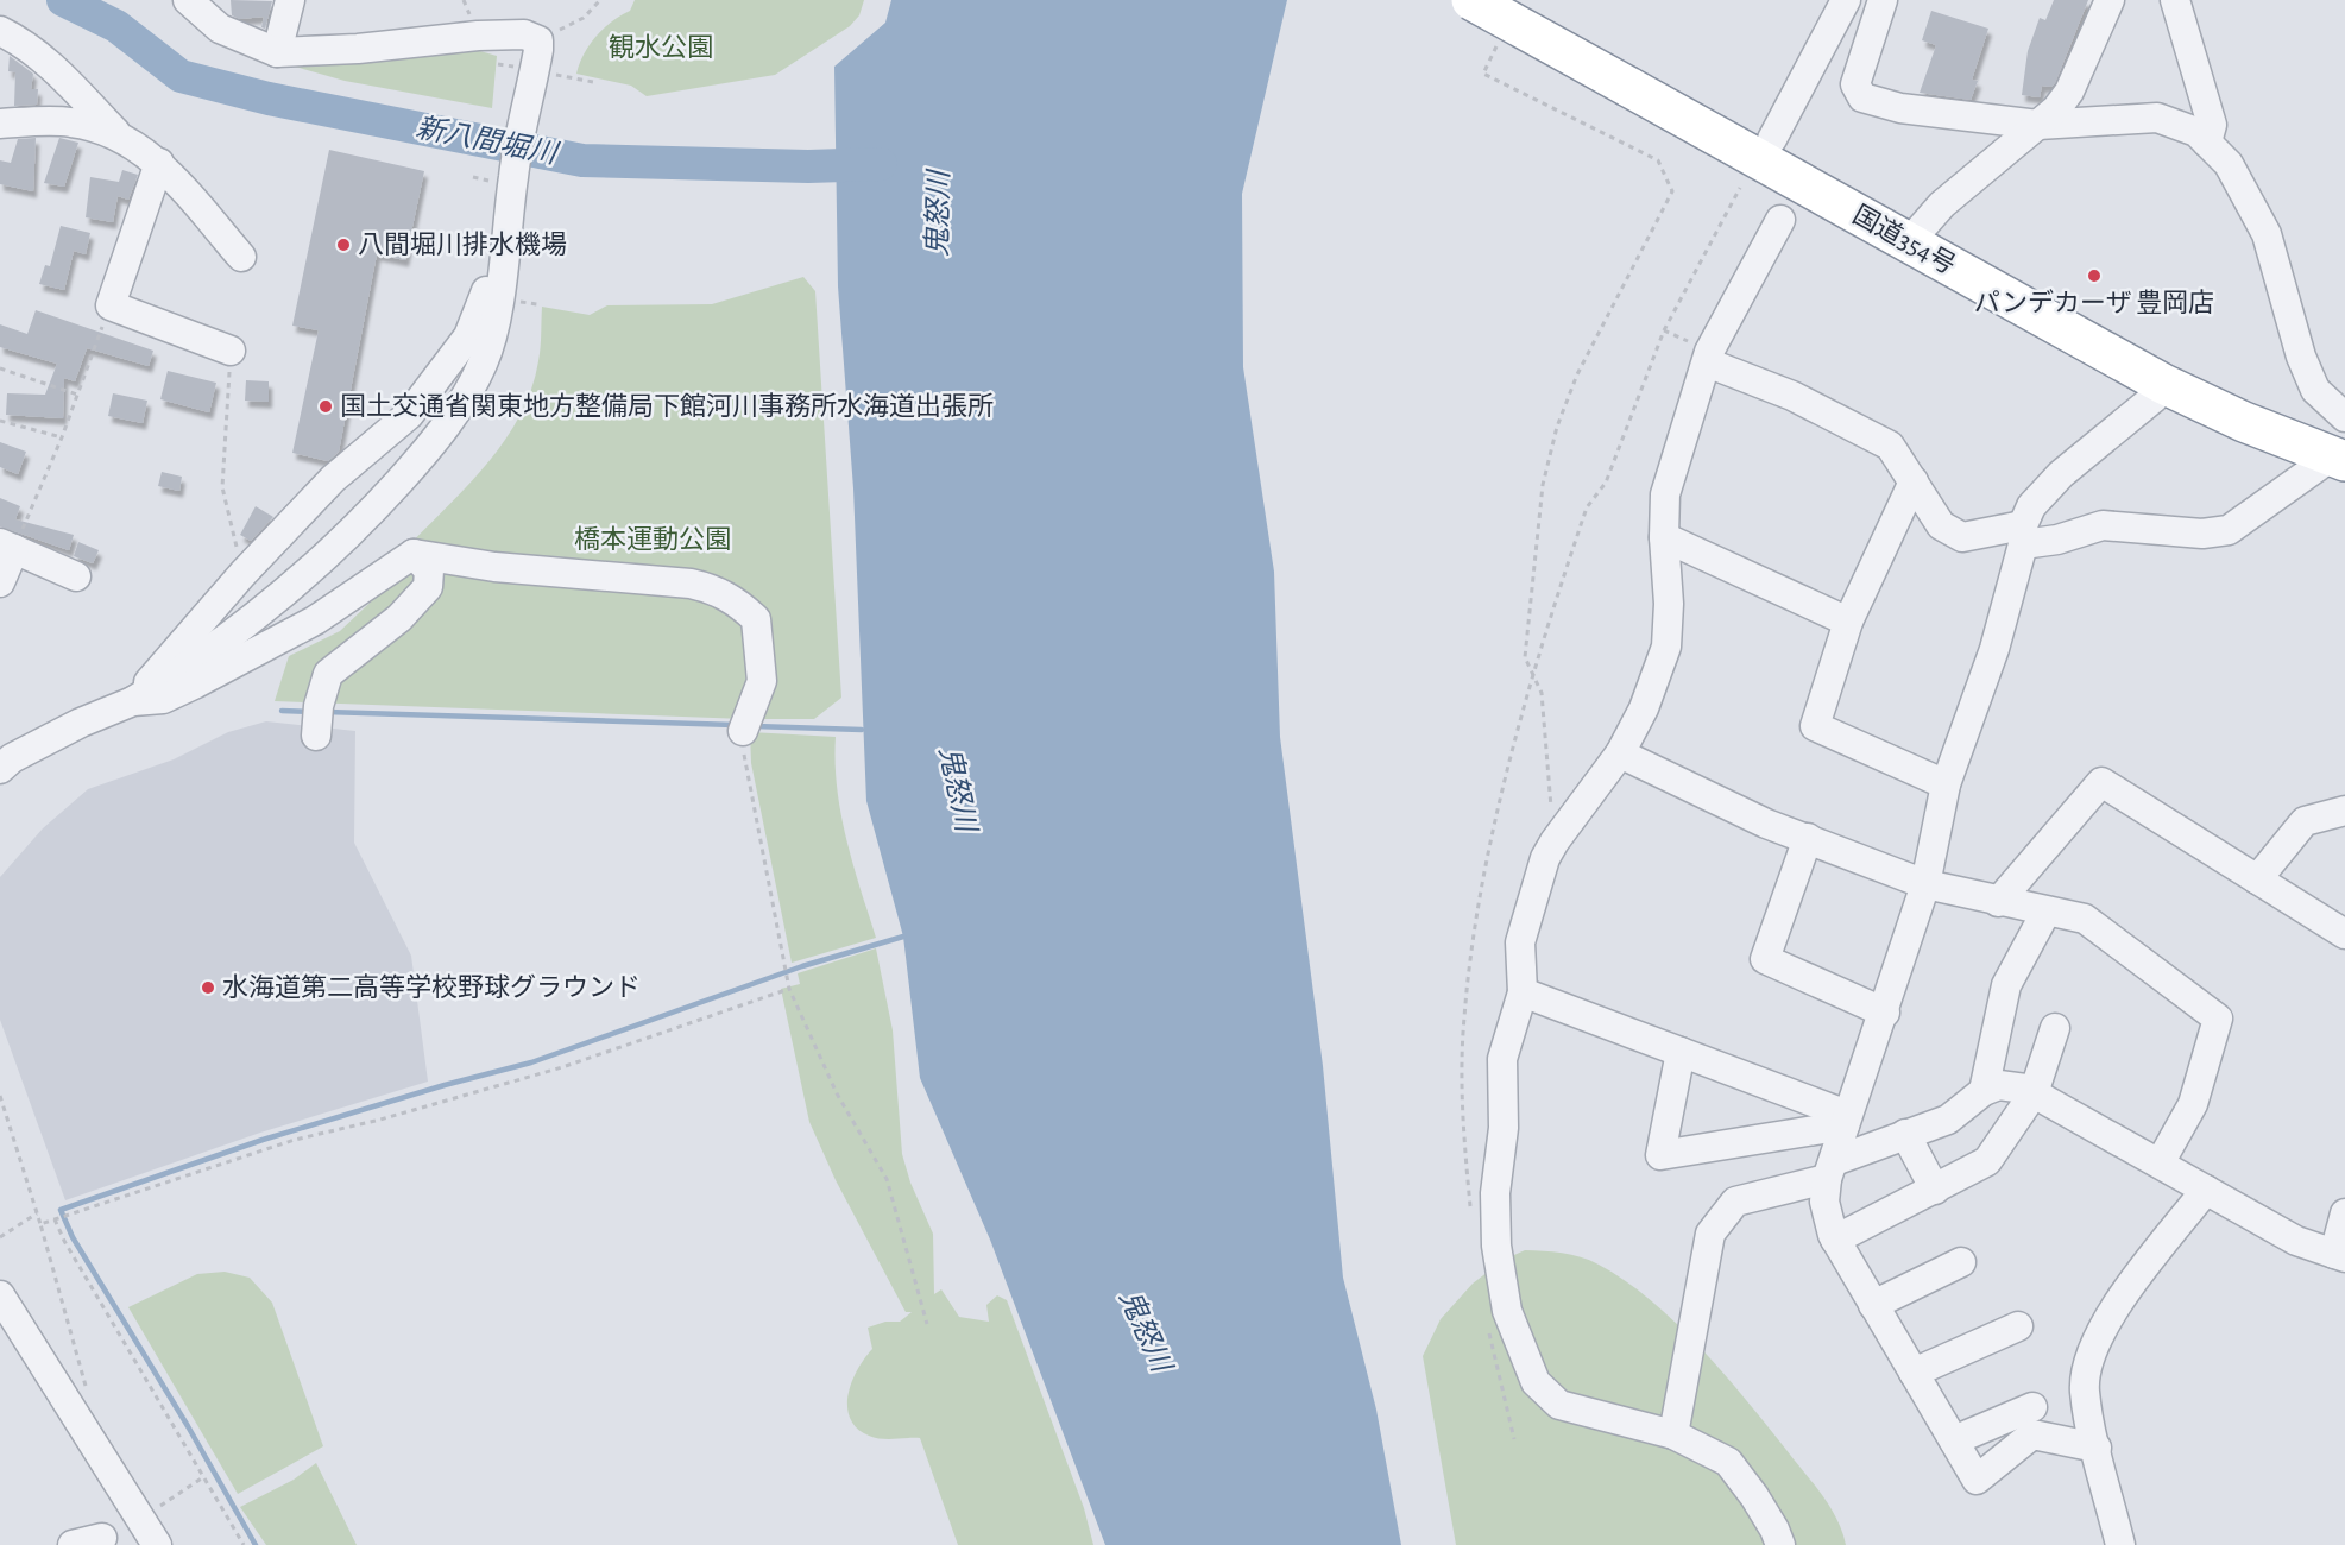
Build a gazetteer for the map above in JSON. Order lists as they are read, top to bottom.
{
  "streets": {
    "highway": ["国道354号"]
  },
  "water": ["新八間堀川", "鬼怒川"],
  "parks": ["観水公園", "橋本運動公園"],
  "places": [
    "八間堀川排水機場",
    "パンデカーザ 豊岡店",
    "国土交通省関東地方整備局下館河川事務所水海道出張所",
    "水海道第二高等学校野球グラウンド"
  ]
}
